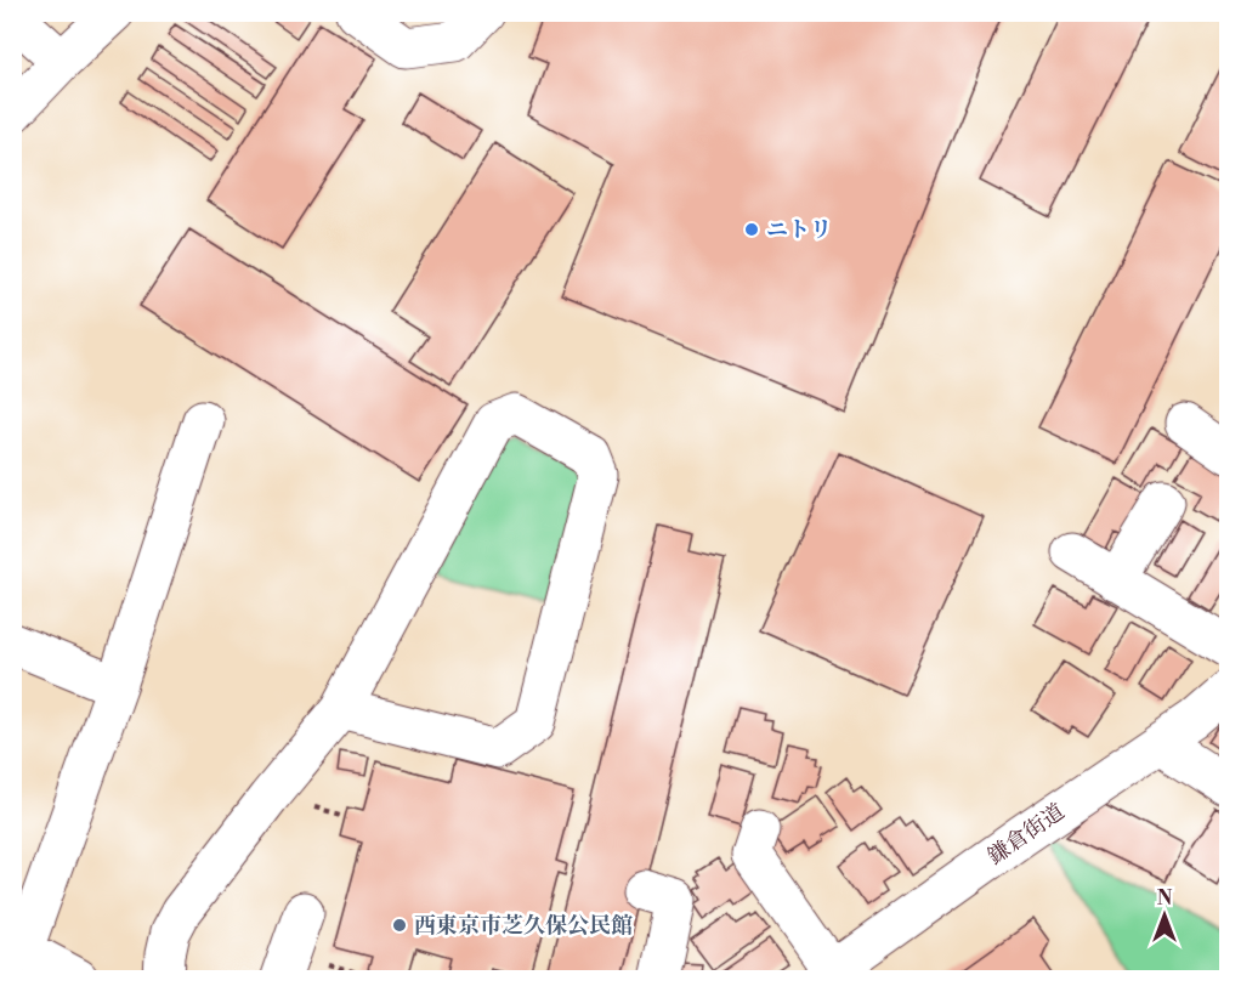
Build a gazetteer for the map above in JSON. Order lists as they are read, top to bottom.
{
  "streets": {
    "street": ["鎌倉街道"]
  },
  "places": ["ニトリ", "西東京市芝久保公民館"],
  "north": "top"
}
